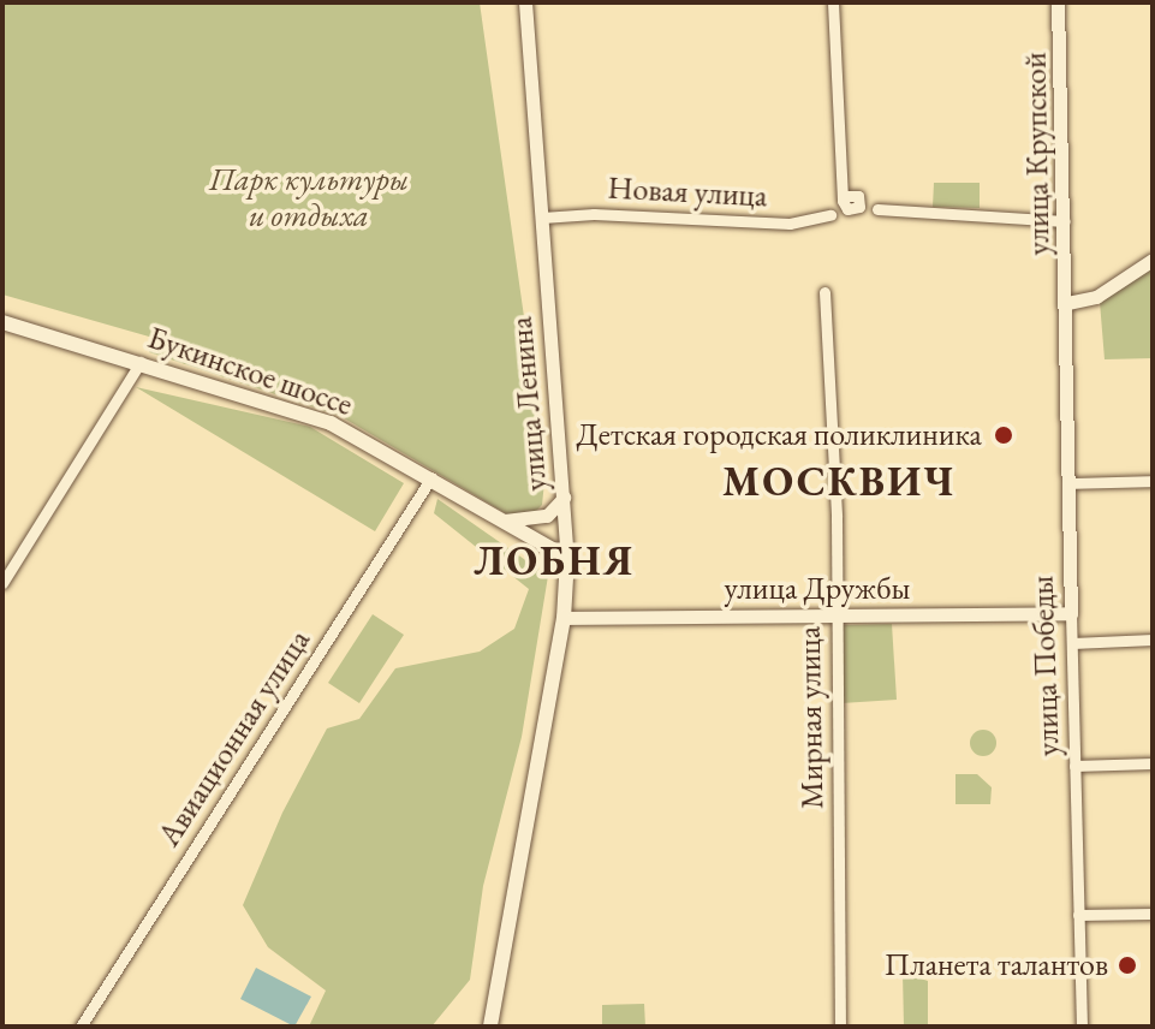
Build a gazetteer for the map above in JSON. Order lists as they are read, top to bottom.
{
  "streets": {
    "main road": ["Букинское шоссе", "улица Ленина"],
    "street": [
      "улица Крупской",
      "Новая улица",
      "улица Дружбы",
      "улица Победы",
      "Мирная улица",
      "Авиационная улица"
    ]
  },
  "crossings": [
    ["улица Крупской", "улица Победы"],
    ["Новая улица", "улица Ленина"],
    ["Букинское шоссе", "улица Ленина"],
    ["Букинское шоссе", "Авиационная улица"],
    ["улица Ленина", "улица Дружбы"],
    ["улица Дружбы", "улица Победы"],
    ["улица Дружбы", "Мирная улица"]
  ],
  "districts": ["МОСКВИЧ", "ЛОБНЯ"],
  "parks": ["Парк культуры и отдыха"],
  "places": ["Детская городская поликлиника", "Планета талантов"]
}
